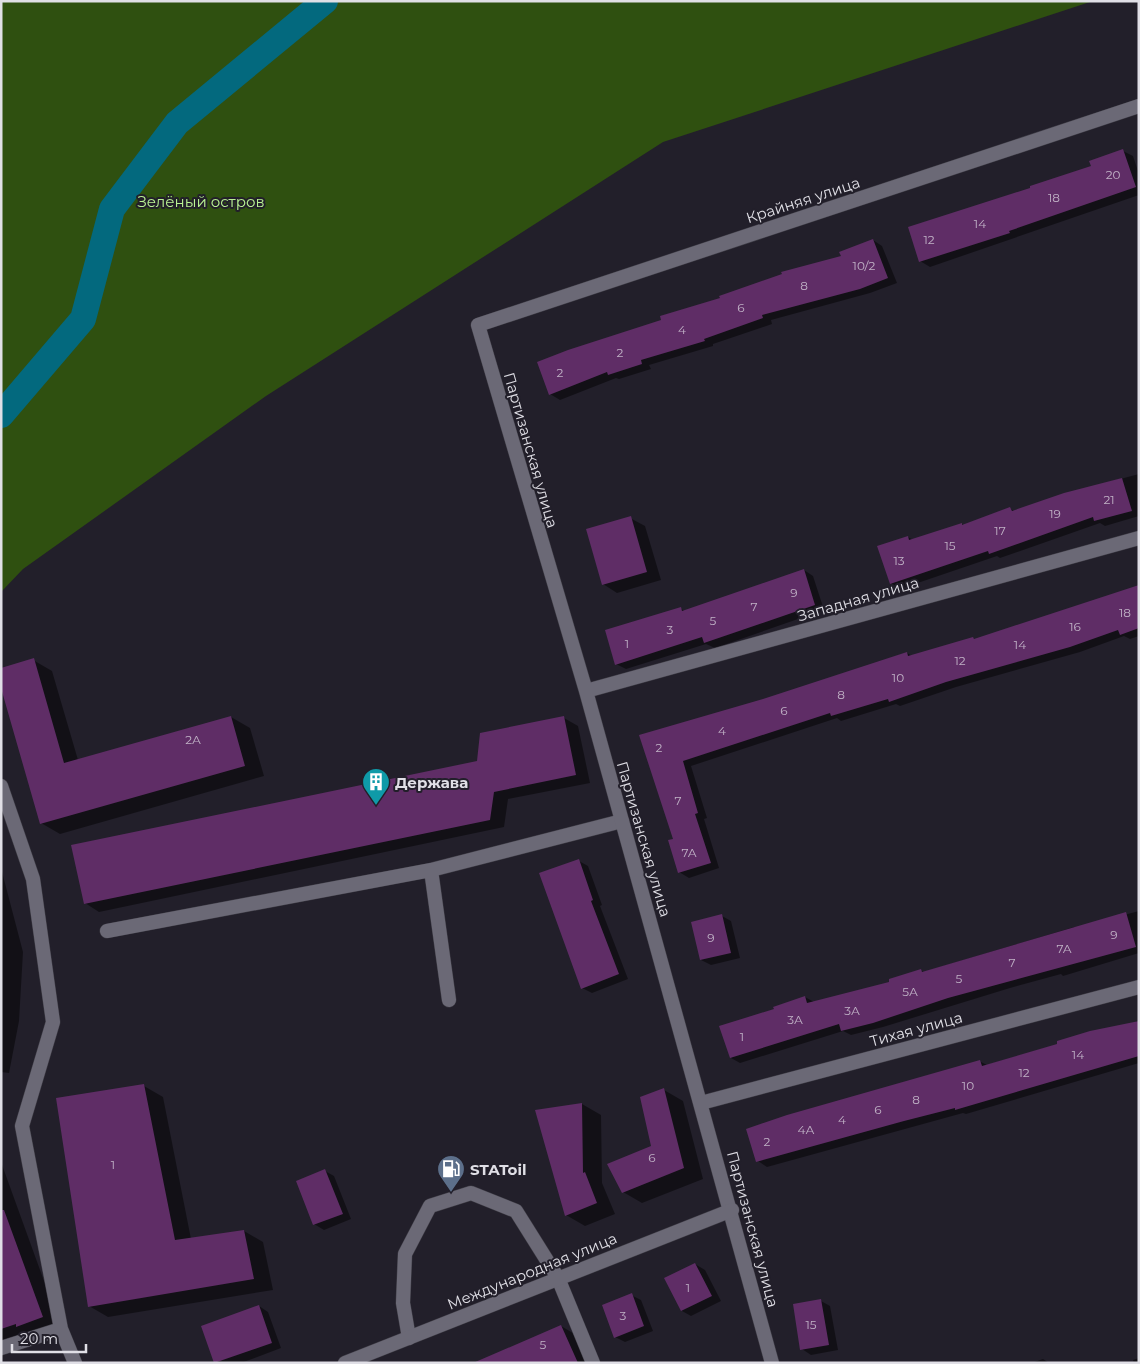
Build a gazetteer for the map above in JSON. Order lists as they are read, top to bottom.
{
  "streets": {
    "street": [
      "Крайняя улица",
      "Партизанская улица",
      "Западная улица",
      "Тихая улица",
      "Международная улица"
    ]
  },
  "crossings": [
    ["Крайняя улица", "Партизанская улица"],
    ["Партизанская улица", "Западная улица"],
    ["Партизанская улица", "Тихая улица"],
    ["Партизанская улица", "Международная улица"]
  ],
  "parks": ["Зелёный остров"],
  "places": {
    "building": ["Держава"],
    "fuel station": ["STAToil"]
  },
  "house_numbers": [
    "20",
    "18",
    "14",
    "12",
    "10/2",
    "8",
    "6",
    "4",
    "2",
    "2",
    "21",
    "19",
    "17",
    "15",
    "13",
    "9",
    "7",
    "18",
    "5",
    "16",
    "3",
    "1",
    "14",
    "12",
    "10",
    "8",
    "6",
    "4",
    "2А",
    "2",
    "7",
    "7А",
    "9",
    "9",
    "7А",
    "7",
    "5",
    "5А",
    "3А",
    "3А",
    "1",
    "14",
    "12",
    "10",
    "8",
    "6",
    "4",
    "4А",
    "2",
    "6",
    "1",
    "1",
    "3",
    "15",
    "5"
  ],
  "scale_bar": "20 m"
}
